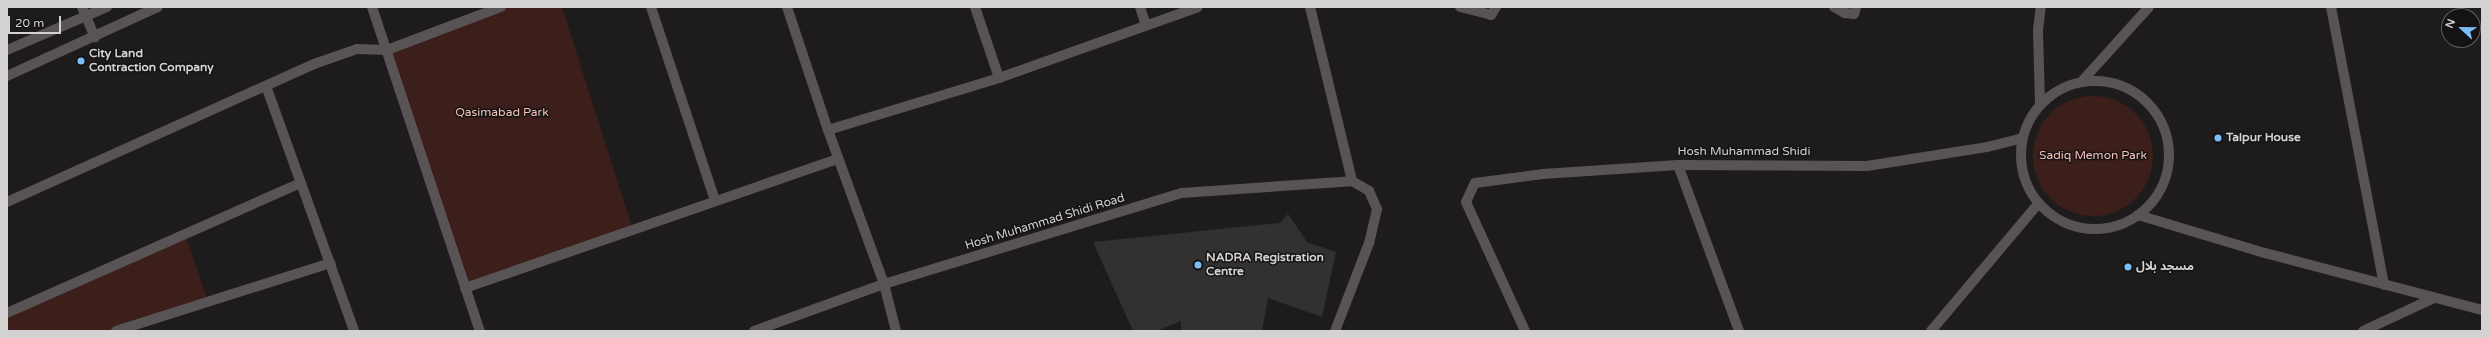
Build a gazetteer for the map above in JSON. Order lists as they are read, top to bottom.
{
  "streets": {
    "street": ["Hosh Muhammad Shidi", "Hosh Muhammad Shidi Road"]
  },
  "parks": ["Qasimabad Park", "Sadiq Memon Park"],
  "places": [
    "City Land Contraction Company",
    "Talpur House",
    "NADRA Registration Centre",
    "مسجد بلال"
  ],
  "scale_bar": "20 m",
  "north": "left"
}
